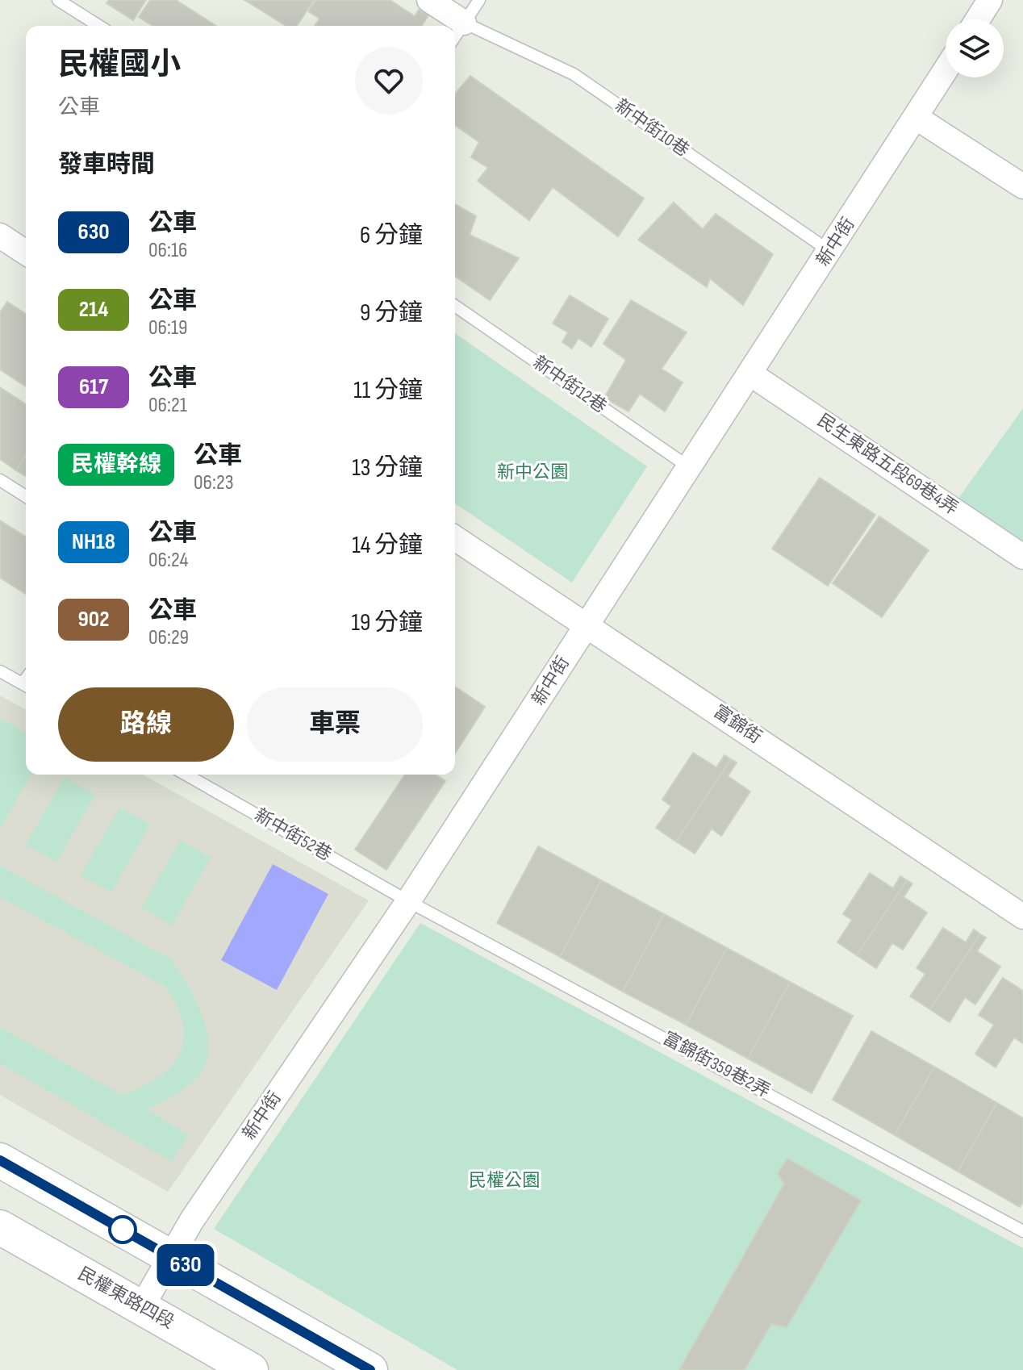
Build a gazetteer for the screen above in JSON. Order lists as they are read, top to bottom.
{
  "streets": {
    "main road": ["民權東路四段"],
    "street": ["新中街", "民生東路五段69巷4弄", "富錦街"],
    "lane": [
      "新中街10巷",
      "新中街12巷",
      "新中街52巷",
      "富錦街359巷2弄"
    ]
  },
  "crossings": [
    ["新中街10巷", "新中街"],
    ["新中街", "新中街12巷"],
    ["新中街", "民生東路五段69巷4弄"],
    ["新中街", "富錦街"],
    ["新中街", "新中街52巷"],
    ["新中街", "富錦街359巷2弄"],
    ["新中街", "民權東路四段"],
    ["新中街52巷", "富錦街359巷2弄"]
  ],
  "parks": ["新中公園", "民權公園"],
  "lines": ["bus line 630"],
  "page": {
    "on_map": "630",
    "heading": [
      ["民權國小", "公車"],
      "發車時間"
    ],
    "list": [
      {
        "mark": "630",
        "name": "公車",
        "note": "06:16",
        "value": "6 分鐘"
      },
      {
        "mark": "214",
        "name": "公車",
        "note": "06:19",
        "value": "9 分鐘"
      },
      {
        "mark": "617",
        "name": "公車",
        "note": "06:21",
        "value": "11 分鐘"
      },
      {
        "mark": "民權幹線",
        "name": "公車",
        "note": "06:23",
        "value": "13 分鐘"
      },
      {
        "mark": "NH18",
        "name": "公車",
        "note": "06:24",
        "value": "14 分鐘"
      },
      {
        "mark": "902",
        "name": "公車",
        "note": "06:29",
        "value": "19 分鐘"
      }
    ],
    "buttons": ["路線", "車票"]
  }
}
